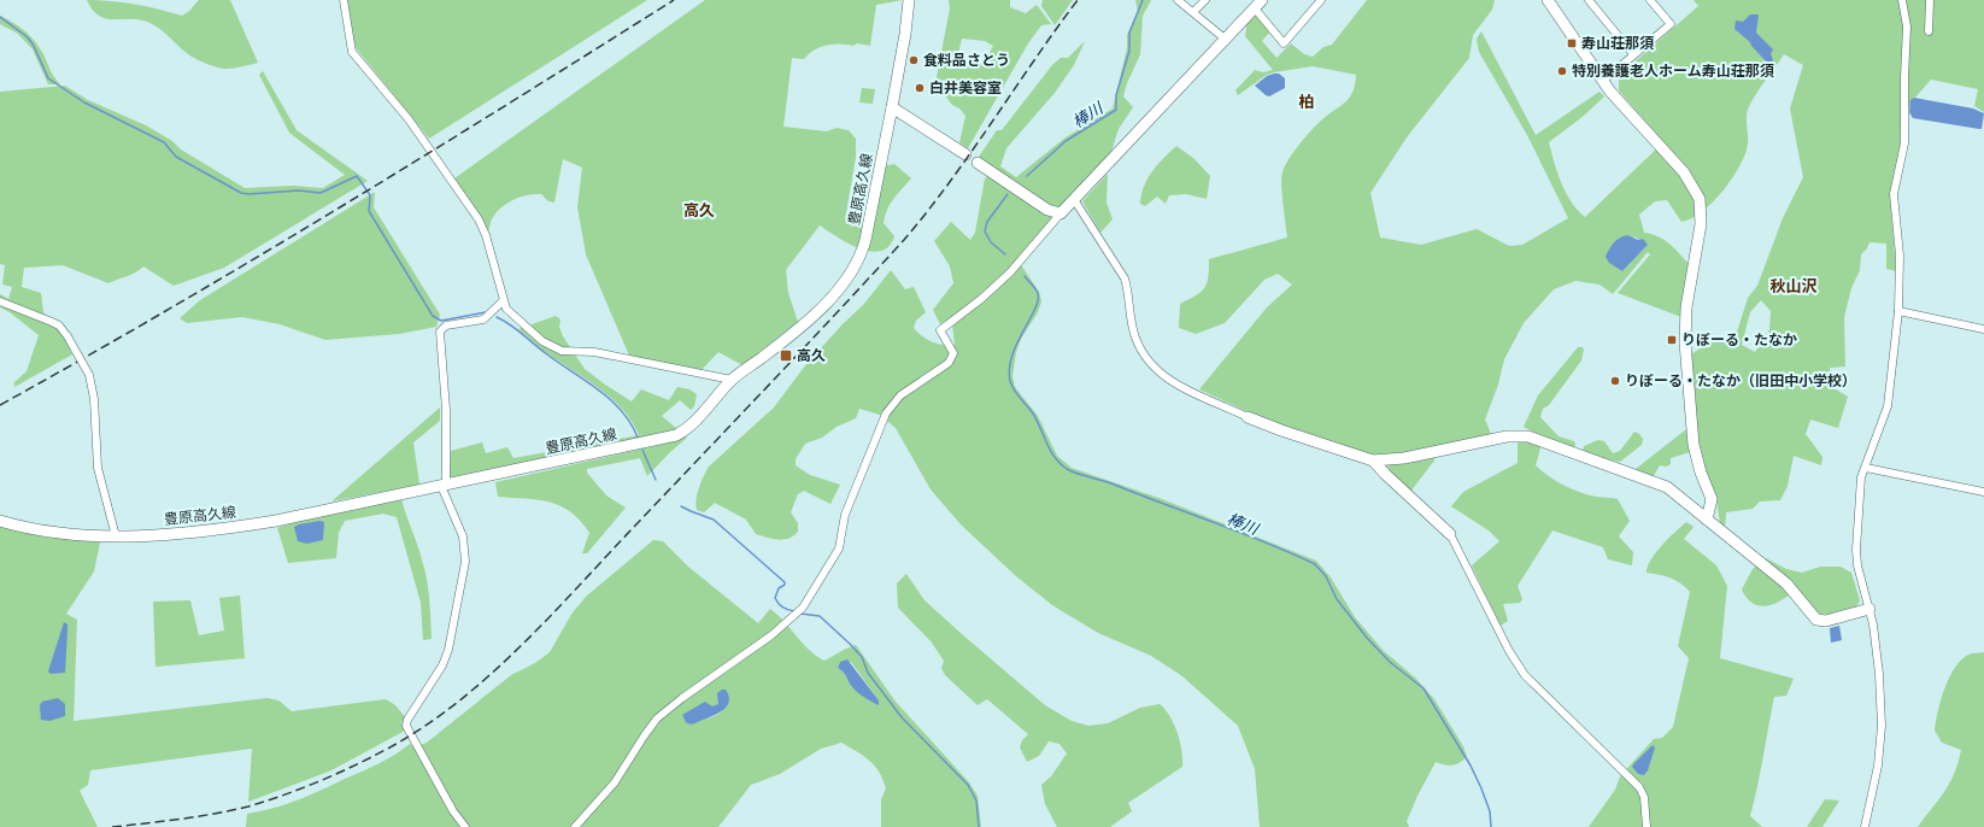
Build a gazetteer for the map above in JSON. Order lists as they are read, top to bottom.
{
  "streets": {
    "main road": ["豊原高久線"]
  },
  "districts": ["柏", "高久", "秋山沢"],
  "water": ["棒川"],
  "places": {
    "transit": ["寿山荘那須", "りぼーる・たなか", "高久"],
    "other": [
      "食料品さとう",
      "特別養護老人ホーム寿山荘那須",
      "白井美容室",
      "りぼーる・たなか（旧田中小学校）"
    ]
  }
}
